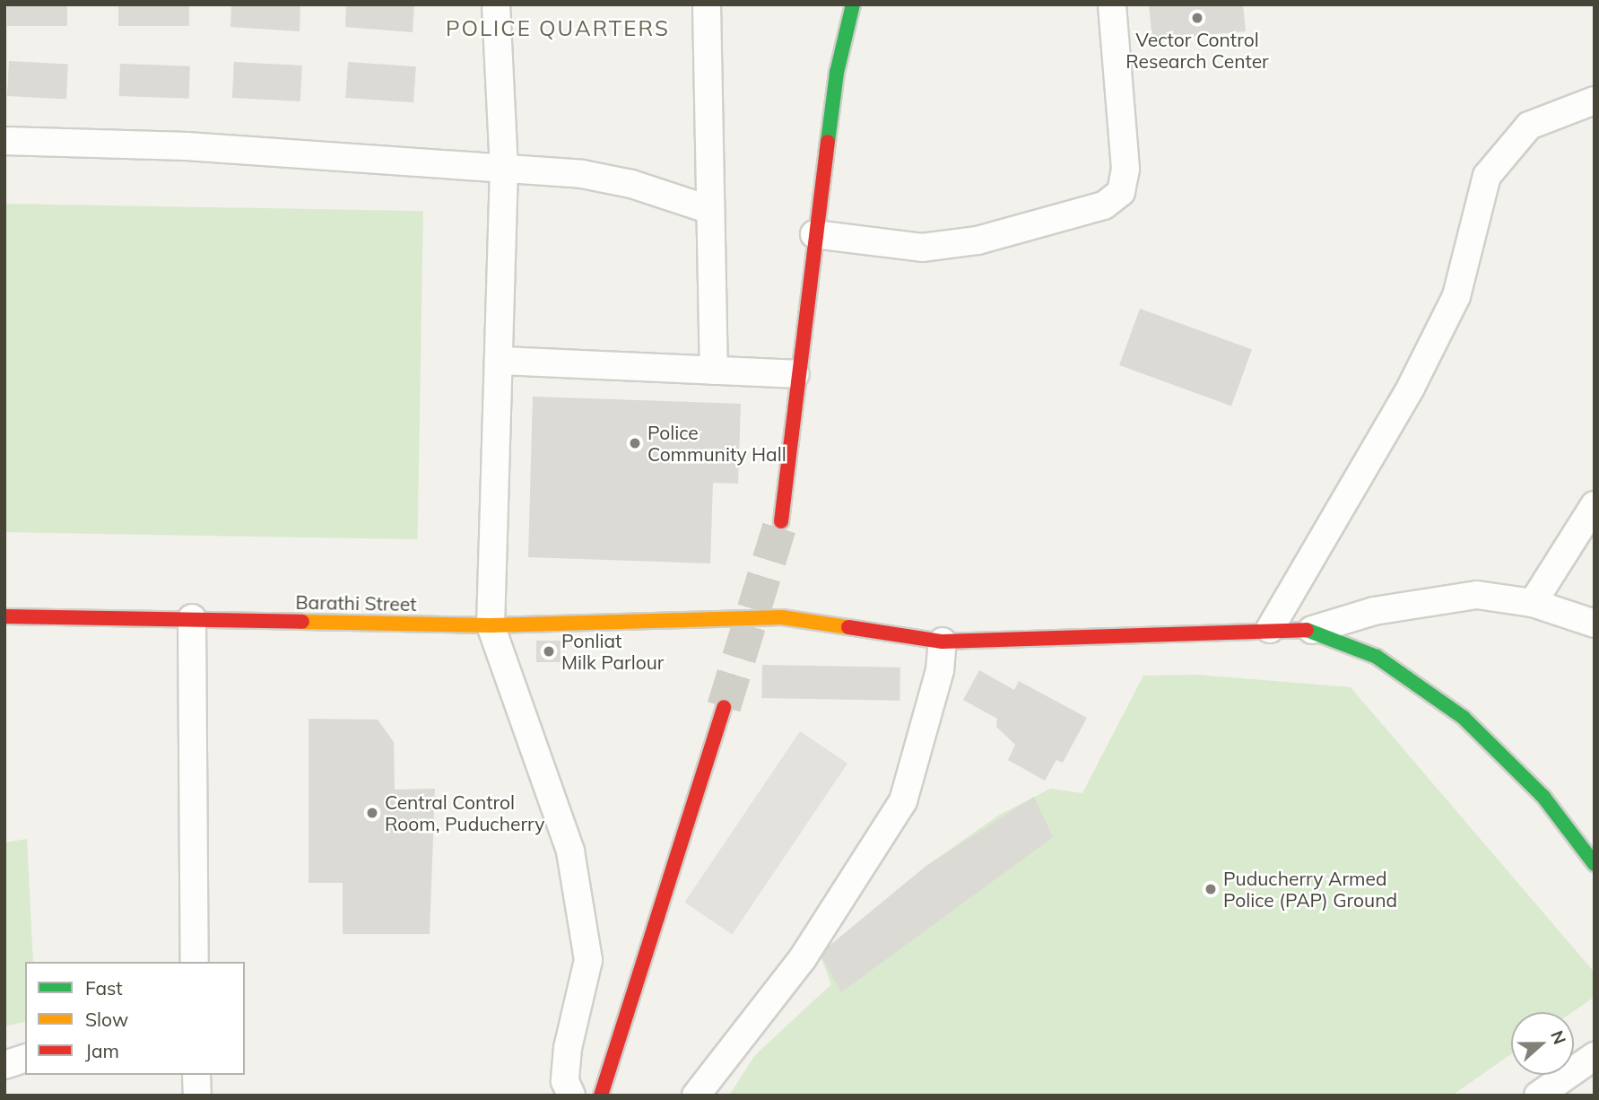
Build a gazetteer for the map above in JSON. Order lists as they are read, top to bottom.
{
  "streets": {
    "street": ["Barathi Street"]
  },
  "districts": ["POLICE QUARTERS"],
  "places": [
    "Vector Control Research Center",
    "Police Community Hall",
    "Ponliat Milk Parlour",
    "Central Control Room, Puducherry",
    "Puducherry Armed Police (PAP) Ground"
  ],
  "legend": ["Fast", "Slow", "Jam"],
  "north": "right"
}
